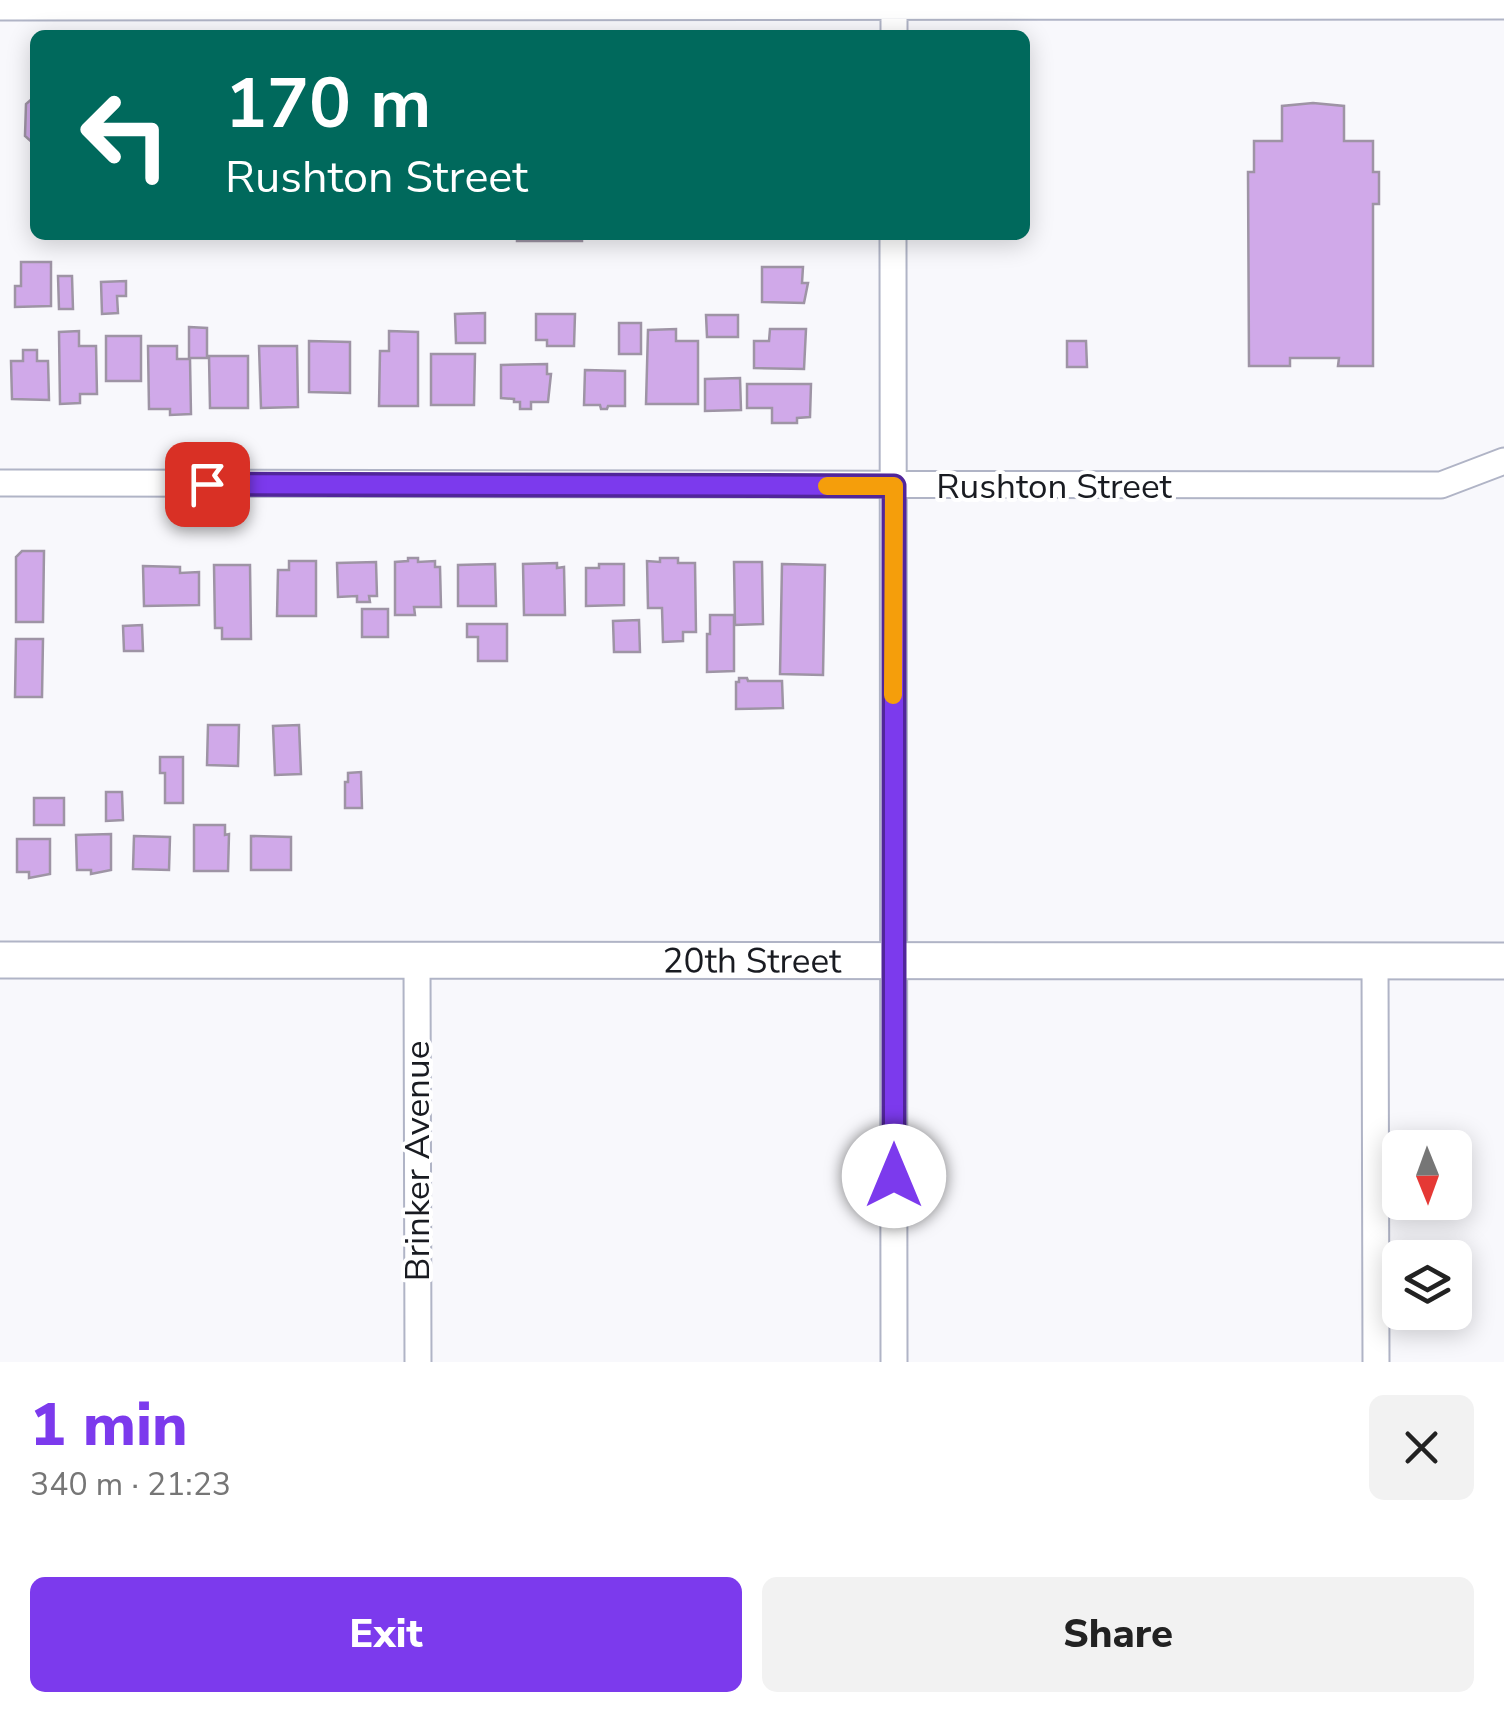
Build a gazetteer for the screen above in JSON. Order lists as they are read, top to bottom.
{
  "streets": {
    "main road": ["20th Street"],
    "street": ["Rushton Street", "Brinker Avenue"]
  },
  "crossings": [
    ["20th Street", "Brinker Avenue"]
  ],
  "north": "bottom",
  "page": {
    "turn": ["170 m", "Rushton Street"],
    "heading": ["1 min", "340 m · 21:23"],
    "buttons": ["Exit", "Share"]
  }
}
